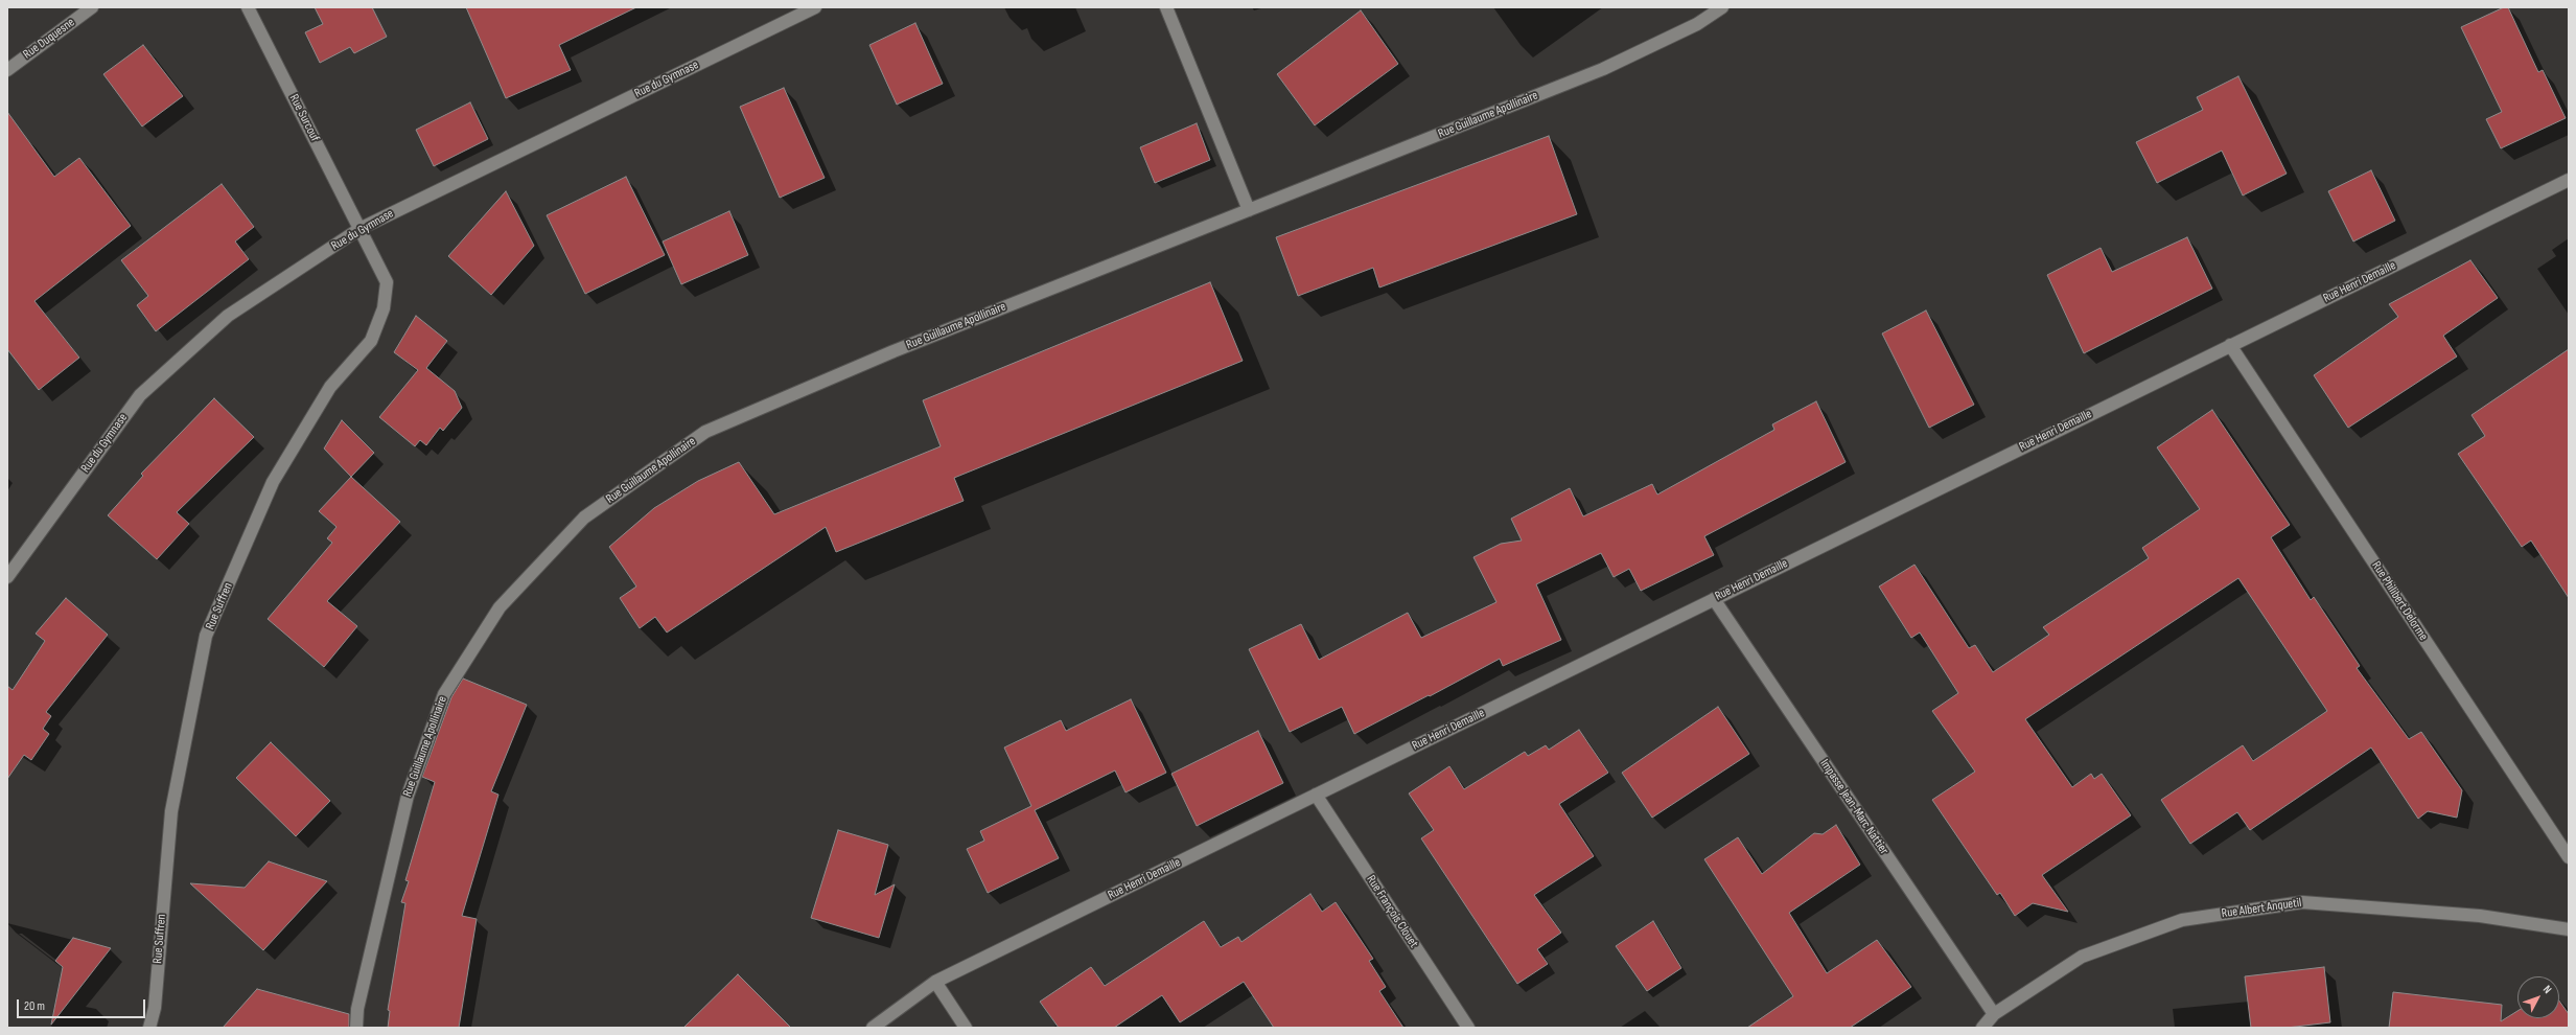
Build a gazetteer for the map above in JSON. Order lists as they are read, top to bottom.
{
  "streets": {
    "street": [
      "Rue Duquesne",
      "Rue du Gymnase",
      "Rue Guillaume Apollinaire",
      "Rue Surcouf",
      "Rue Henri Demaille",
      "Rue Philibert Delorme",
      "Rue Suffren",
      "Impasse Jean-Marc Nattier",
      "Rue Albert Anquetil",
      "Rue François Clouet"
    ]
  },
  "crossings": [
    ["Rue du Gymnase", "Rue Surcouf"],
    ["Rue du Gymnase", "Rue Suffren"],
    ["Rue Surcouf", "Rue Suffren"],
    ["Rue Henri Demaille", "Rue Philibert Delorme"],
    ["Rue Henri Demaille", "Impasse Jean-Marc Nattier"],
    ["Rue Henri Demaille", "Rue François Clouet"],
    ["Impasse Jean-Marc Nattier", "Rue Albert Anquetil"]
  ],
  "scale_bar": "20 m",
  "north": "top right"
}
